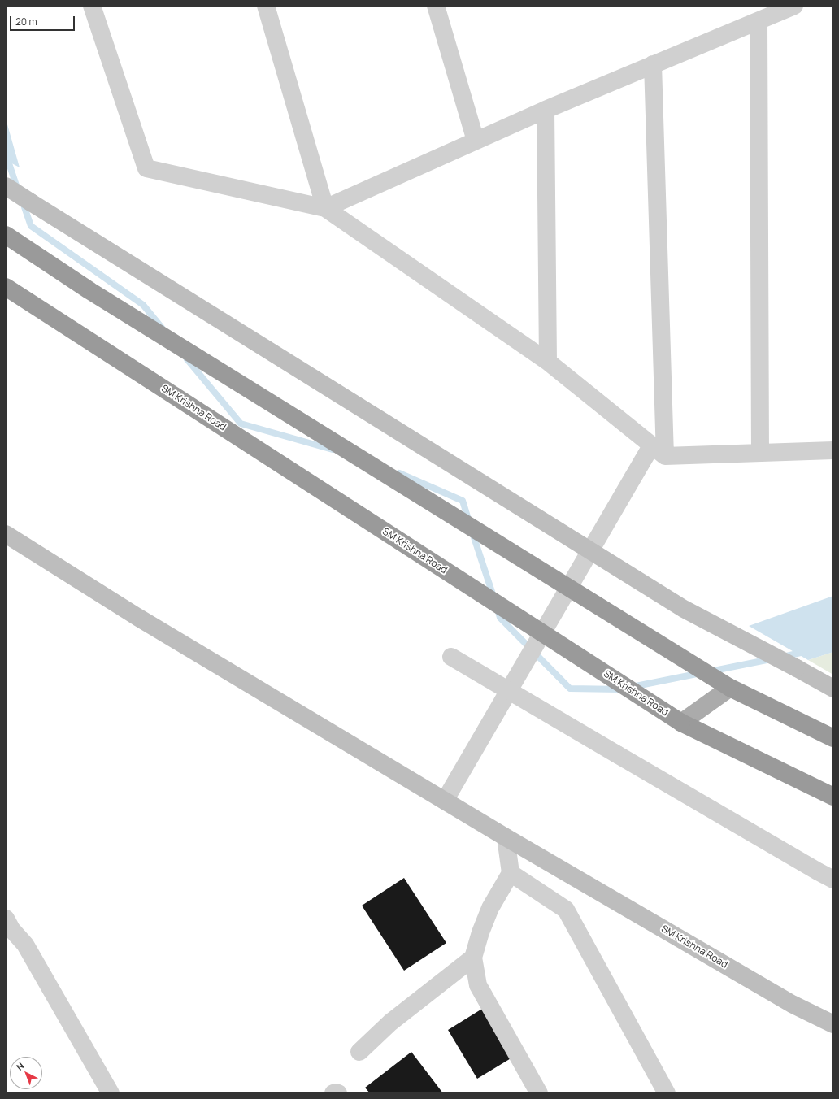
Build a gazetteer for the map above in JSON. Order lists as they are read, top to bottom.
{
  "streets": {
    "highway": ["SM Krishna Road"]
  },
  "scale_bar": "20 m",
  "north": "top left"
}
